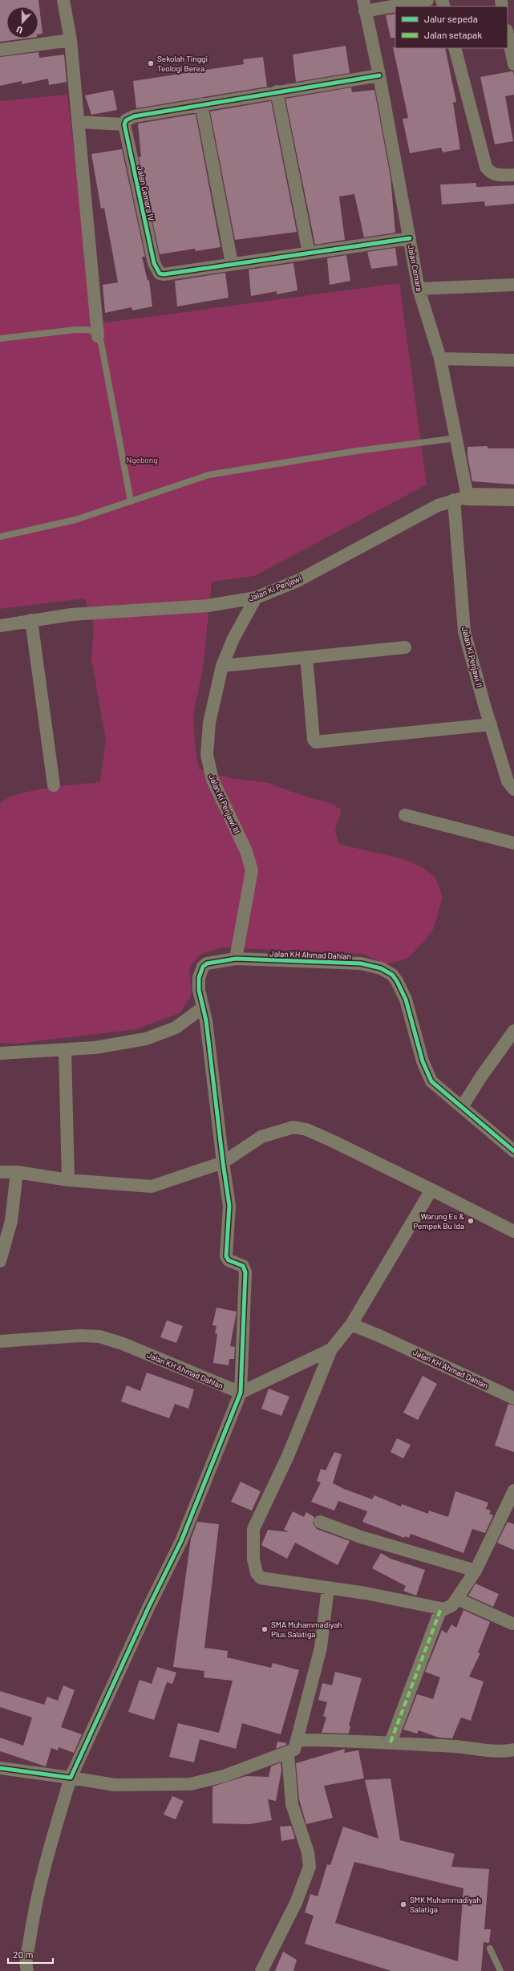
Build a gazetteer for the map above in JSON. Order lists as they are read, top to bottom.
{
  "streets": {
    "street": [
      "Jalan Cemara IV",
      "Jalan Cemara",
      "Jalan Ki Penjawi",
      "Jalan Ki Penjawi II",
      "Jalan Ki Penjawi III",
      "Jalan KH Ahmad Dahlan"
    ]
  },
  "crossings": [
    ["Jalan Cemara IV", "Jalan Cemara"],
    ["Jalan Cemara", "Jalan Ki Penjawi"],
    ["Jalan Cemara", "Jalan Ki Penjawi II"],
    ["Jalan Ki Penjawi", "Jalan Ki Penjawi II"],
    ["Jalan Ki Penjawi", "Jalan Ki Penjawi III"],
    ["Jalan Ki Penjawi III", "Jalan KH Ahmad Dahlan"]
  ],
  "parks": ["Ngebong"],
  "places": [
    "Sekolah Tinggi Teologi Berea",
    "Warung Es & Pempek Bu Ida",
    "SMA Muhammadiyah Plus Salatiga",
    "SMK Muhammadiyah Salatiga"
  ],
  "legend": ["Jalur sepeda", "Jalan setapak"],
  "scale_bar": "20 m",
  "north": "bottom"
}
